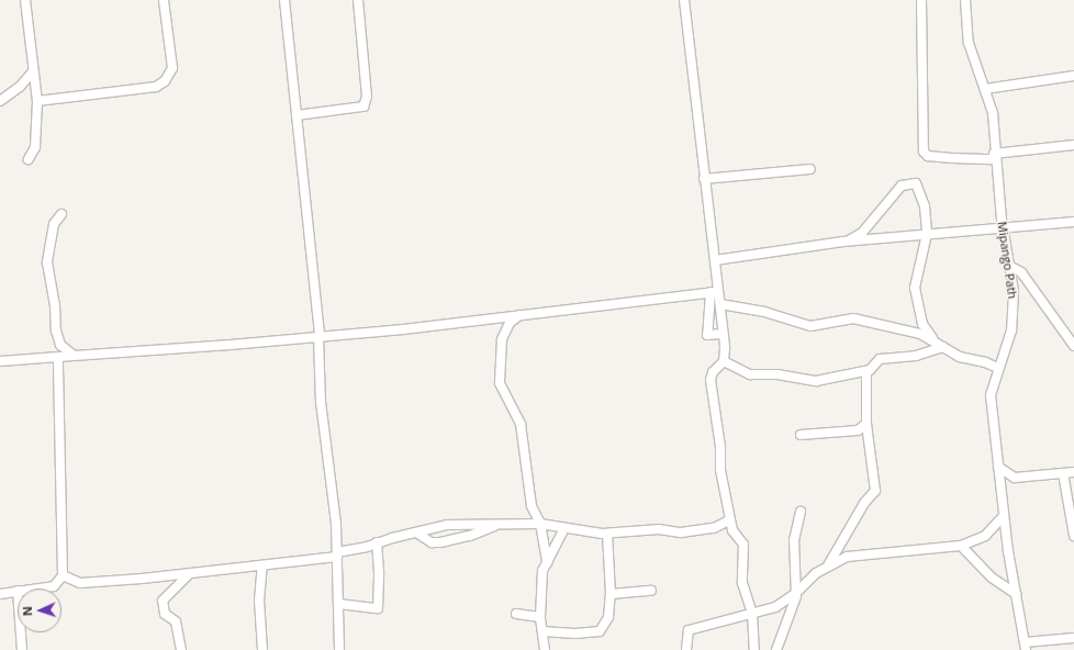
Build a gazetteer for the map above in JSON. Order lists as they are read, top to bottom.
{
  "streets": {
    "street": ["Mipango Path"]
  },
  "north": "left"
}
